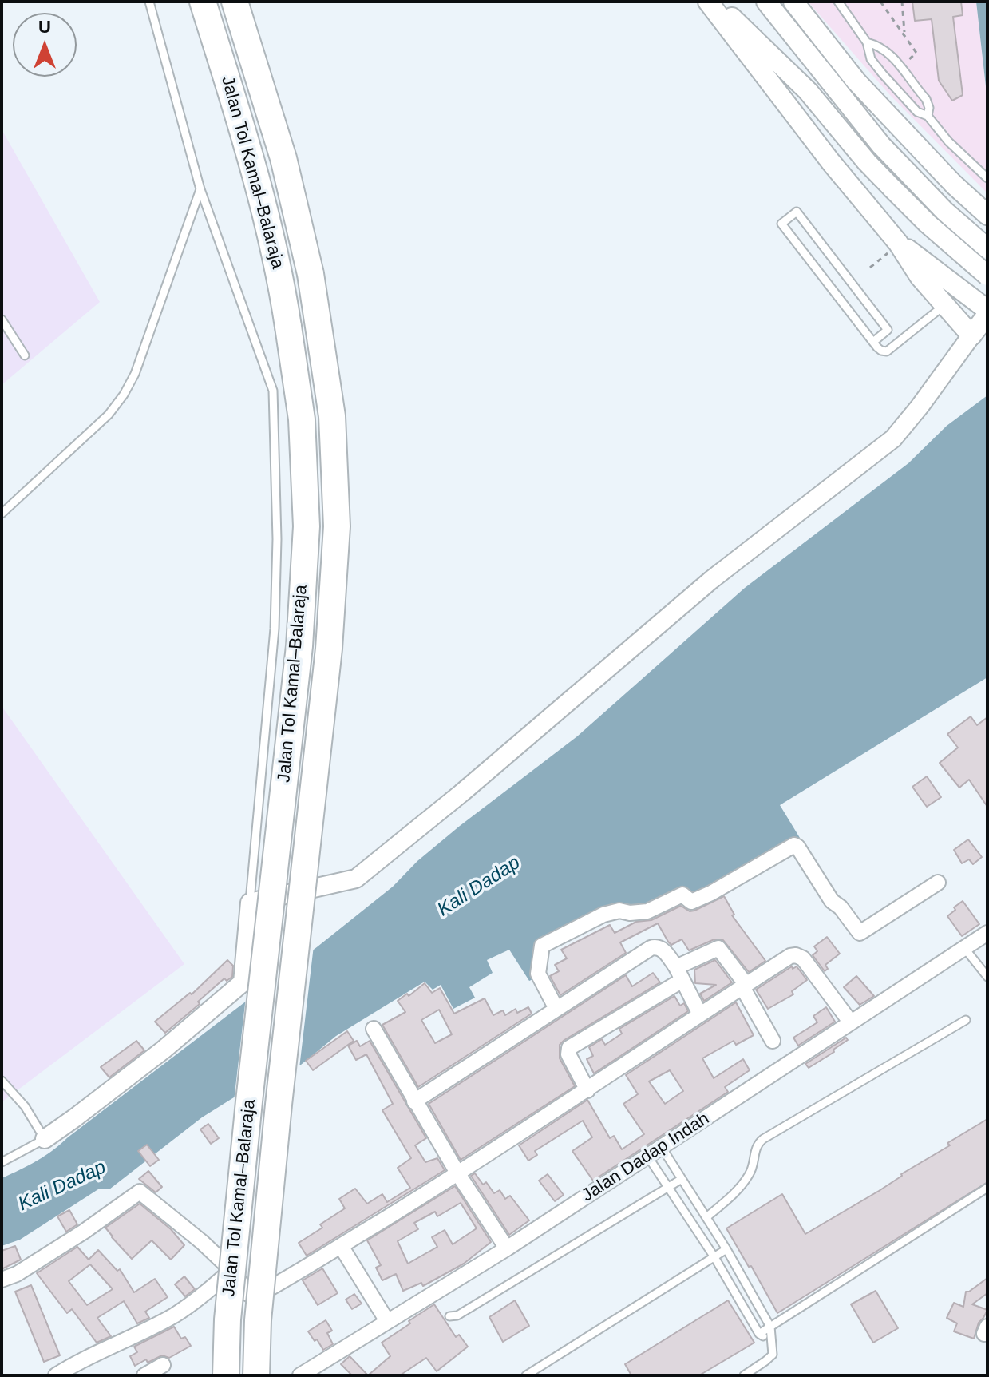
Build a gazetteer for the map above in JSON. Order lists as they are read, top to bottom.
{
  "streets": {
    "highway": ["Jalan Tol Kamal–Balaraja"],
    "street": ["Jalan Dadap Indah"]
  },
  "water": ["Kali Dadap"],
  "north": "top"
}
